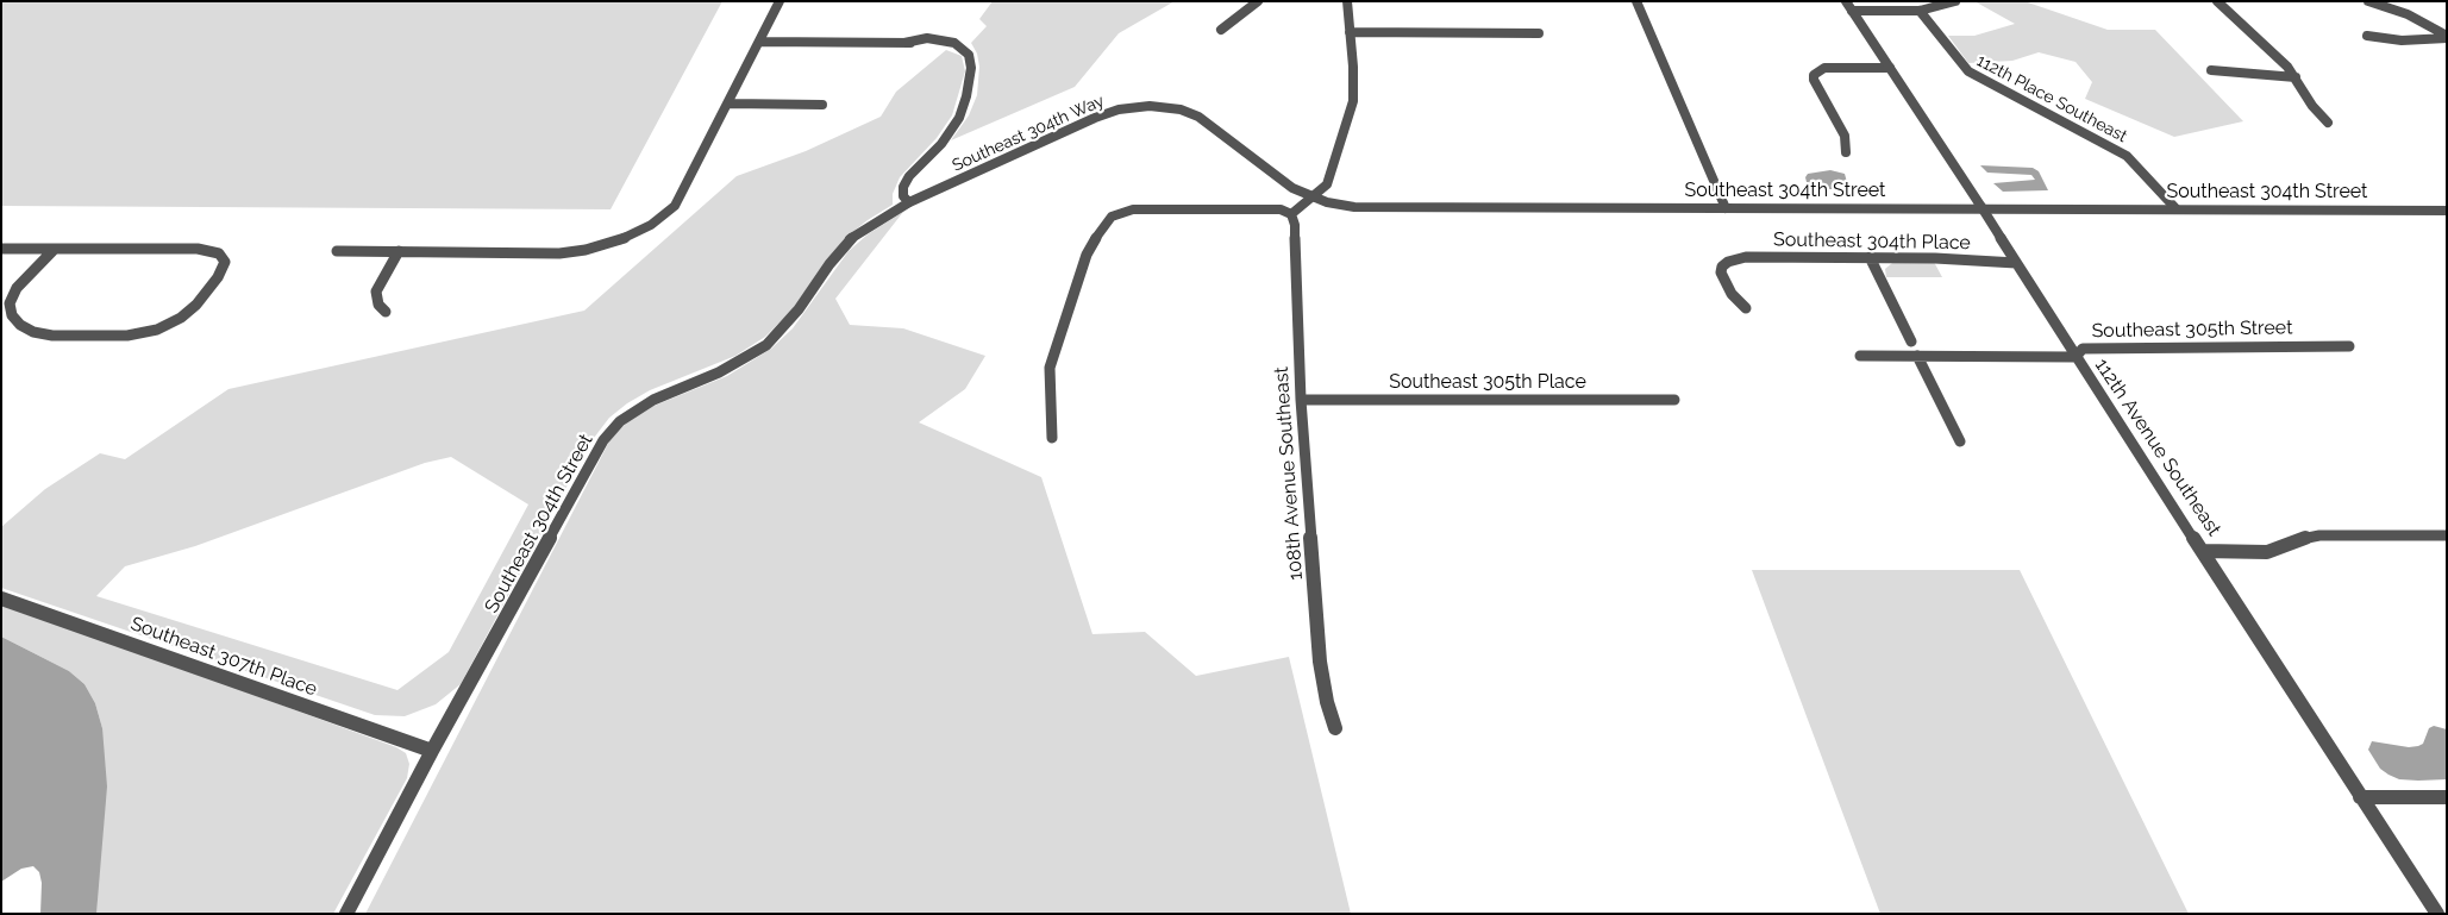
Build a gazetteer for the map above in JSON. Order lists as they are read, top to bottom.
{
  "streets": {
    "street": [
      "112th Place Southeast",
      "Southeast 304th Way",
      "Southeast 304th Street",
      "Southeast 304th Place",
      "Southeast 305th Street",
      "Southeast 305th Place",
      "112th Avenue Southeast",
      "108th Avenue Southeast",
      "Southeast 307th Place"
    ]
  },
  "crossings": [
    ["112th Place Southeast", "Southeast 304th Street"],
    ["Southeast 304th Way", "Southeast 304th Street"],
    ["Southeast 304th Street", "112th Avenue Southeast"],
    ["Southeast 304th Street", "Southeast 307th Place"],
    ["Southeast 304th Place", "112th Avenue Southeast"],
    ["Southeast 305th Street", "112th Avenue Southeast"],
    ["Southeast 305th Place", "108th Avenue Southeast"]
  ]
}
